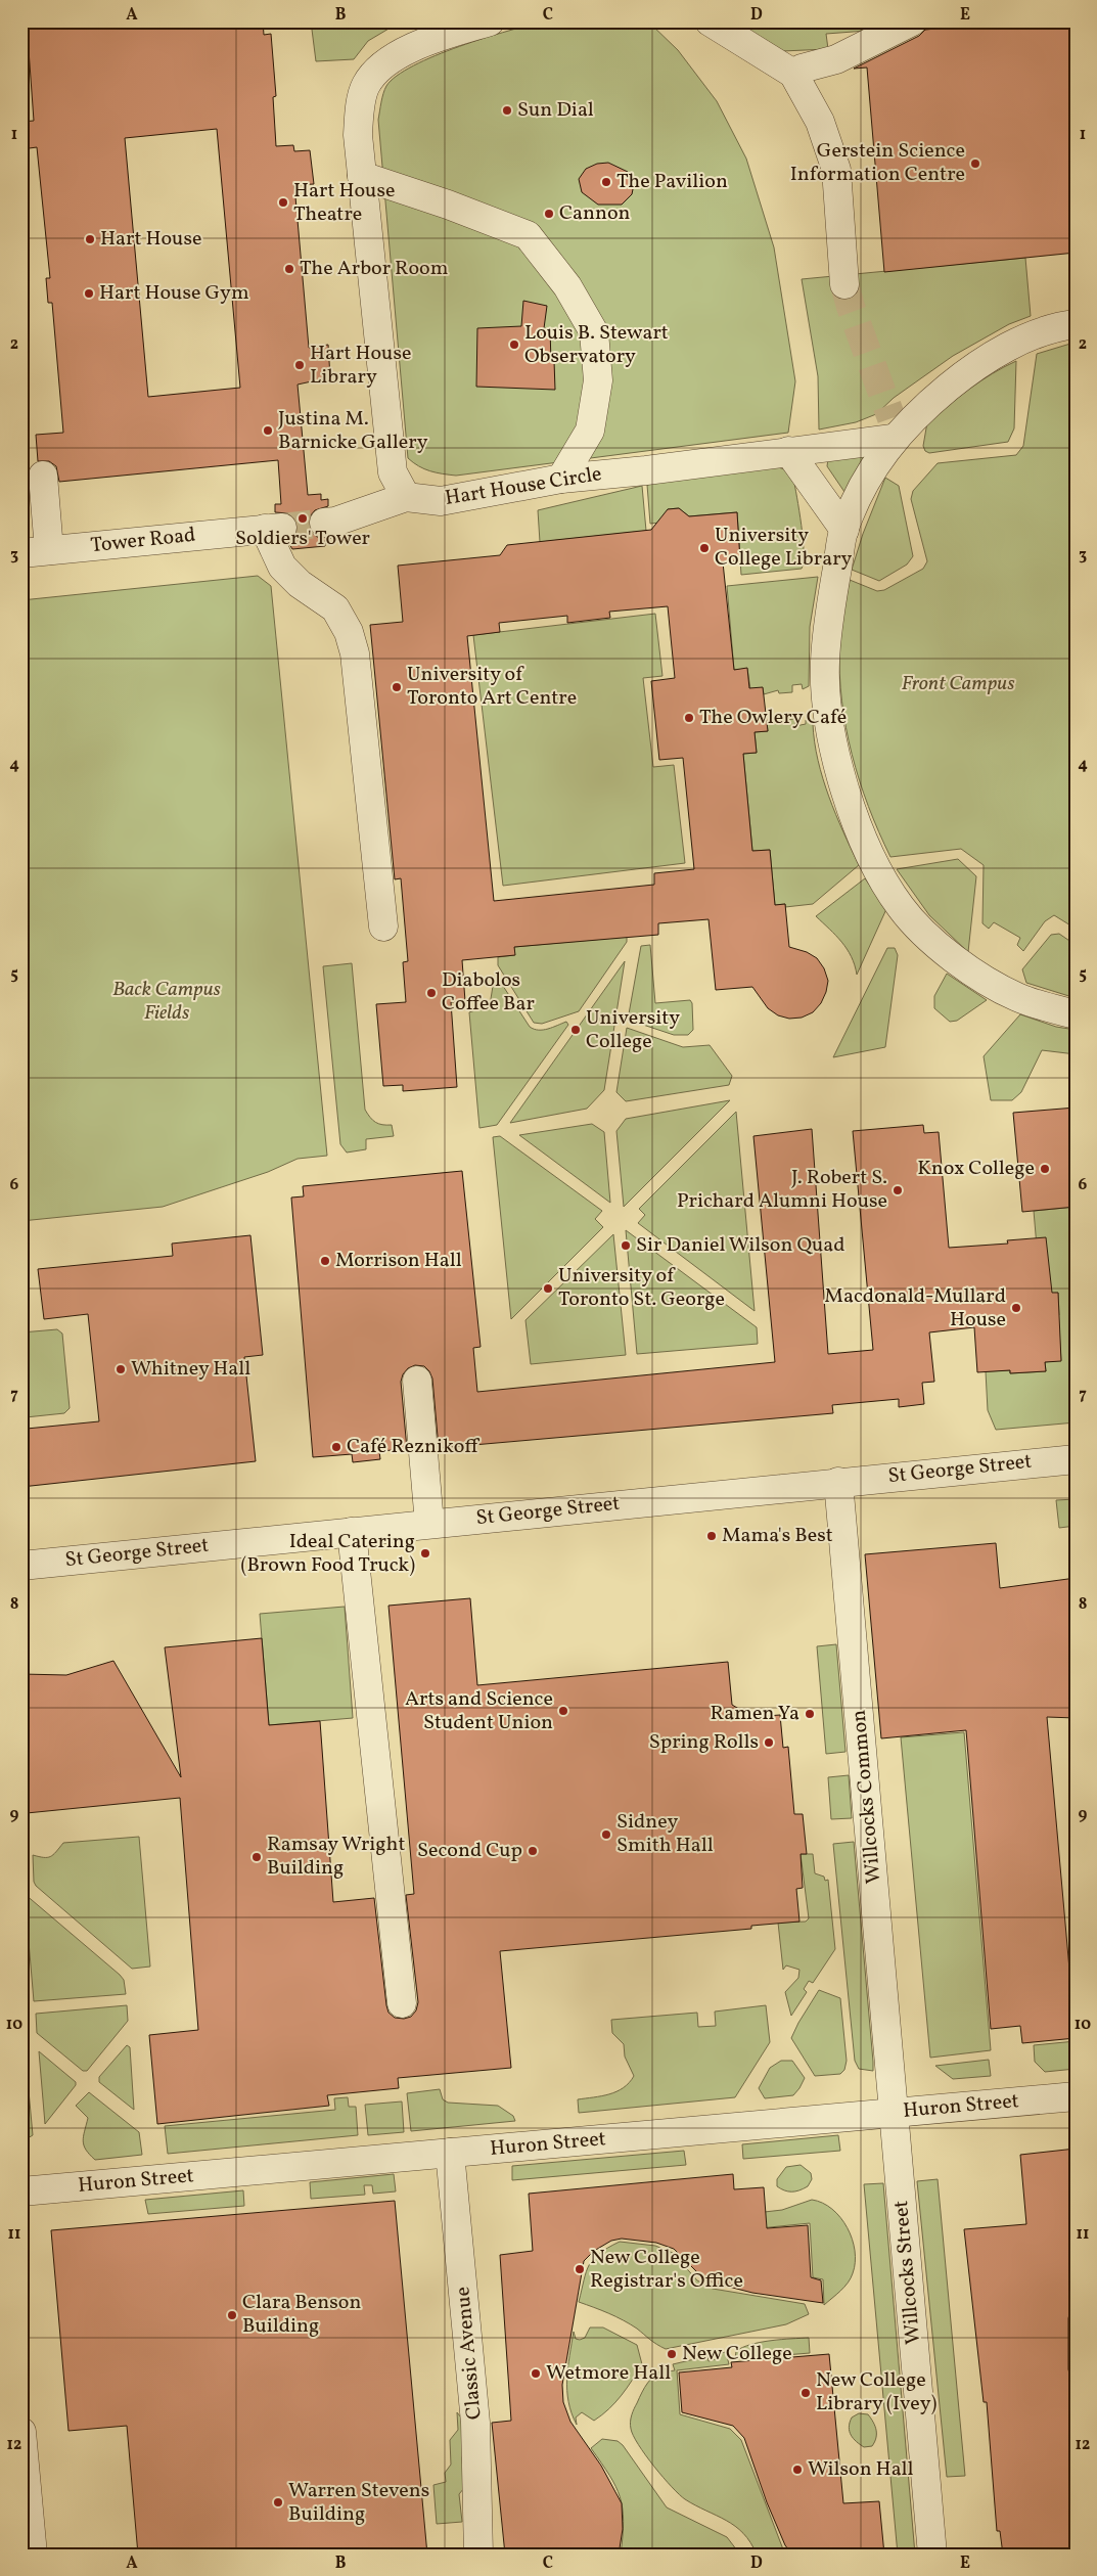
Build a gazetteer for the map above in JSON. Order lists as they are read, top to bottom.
{
  "streets": {
    "street": [
      "Hart House Circle",
      "Tower Road",
      "St George Street",
      "Willcocks Common",
      "Huron Street",
      "Willcocks Street",
      "Classic Avenue"
    ]
  },
  "crossings": [
    ["St George Street", "Willcocks Common"],
    ["Willcocks Common", "Huron Street"],
    ["Willcocks Common", "Willcocks Street"],
    ["Huron Street", "Willcocks Street"],
    ["Huron Street", "Classic Avenue"]
  ],
  "parks": ["Front Campus", "Back Campus Fields"],
  "places": [
    "Sun Dial",
    "Gerstein Science Information Centre",
    "The Pavilion",
    "Hart House Theatre",
    "Cannon",
    "Hart House",
    "The Arbor Room",
    "Hart House Gym",
    "Louis B. Stewart Observatory",
    "Hart House Library",
    "Justina M. Barnicke Gallery",
    "Soldiers' Tower",
    "University College Library",
    "University of Toronto Art Centre",
    "The Owlery Café",
    "Diabolos Coffee Bar",
    "University College",
    "Knox College",
    "J. Robert S. Prichard Alumni House",
    "Sir Daniel Wilson Quad",
    "Morrison Hall",
    "University of Toronto St. George",
    "Macdonald-Mullard House",
    "Whitney Hall",
    "Café Reznikoff",
    "Mama's Best",
    "Ideal Catering (Brown Food Truck)",
    "Arts and Science Student Union",
    "Ramen Ya",
    "Spring Rolls",
    "Sidney Smith Hall",
    "Second Cup",
    "Ramsay Wright Building",
    "New College Registrar's Office",
    "Clara Benson Building",
    "New College",
    "Wetmore Hall",
    "New College Library (Ivey)",
    "Wilson Hall",
    "Warren Stevens Building"
  ],
  "grid": {
    "columns": [
      "A",
      "B",
      "C",
      "D",
      "E"
    ],
    "rows": [
      "1",
      "2",
      "3",
      "4",
      "5",
      "6",
      "7",
      "8",
      "9",
      "10",
      "11",
      "12"
    ]
  }
}
